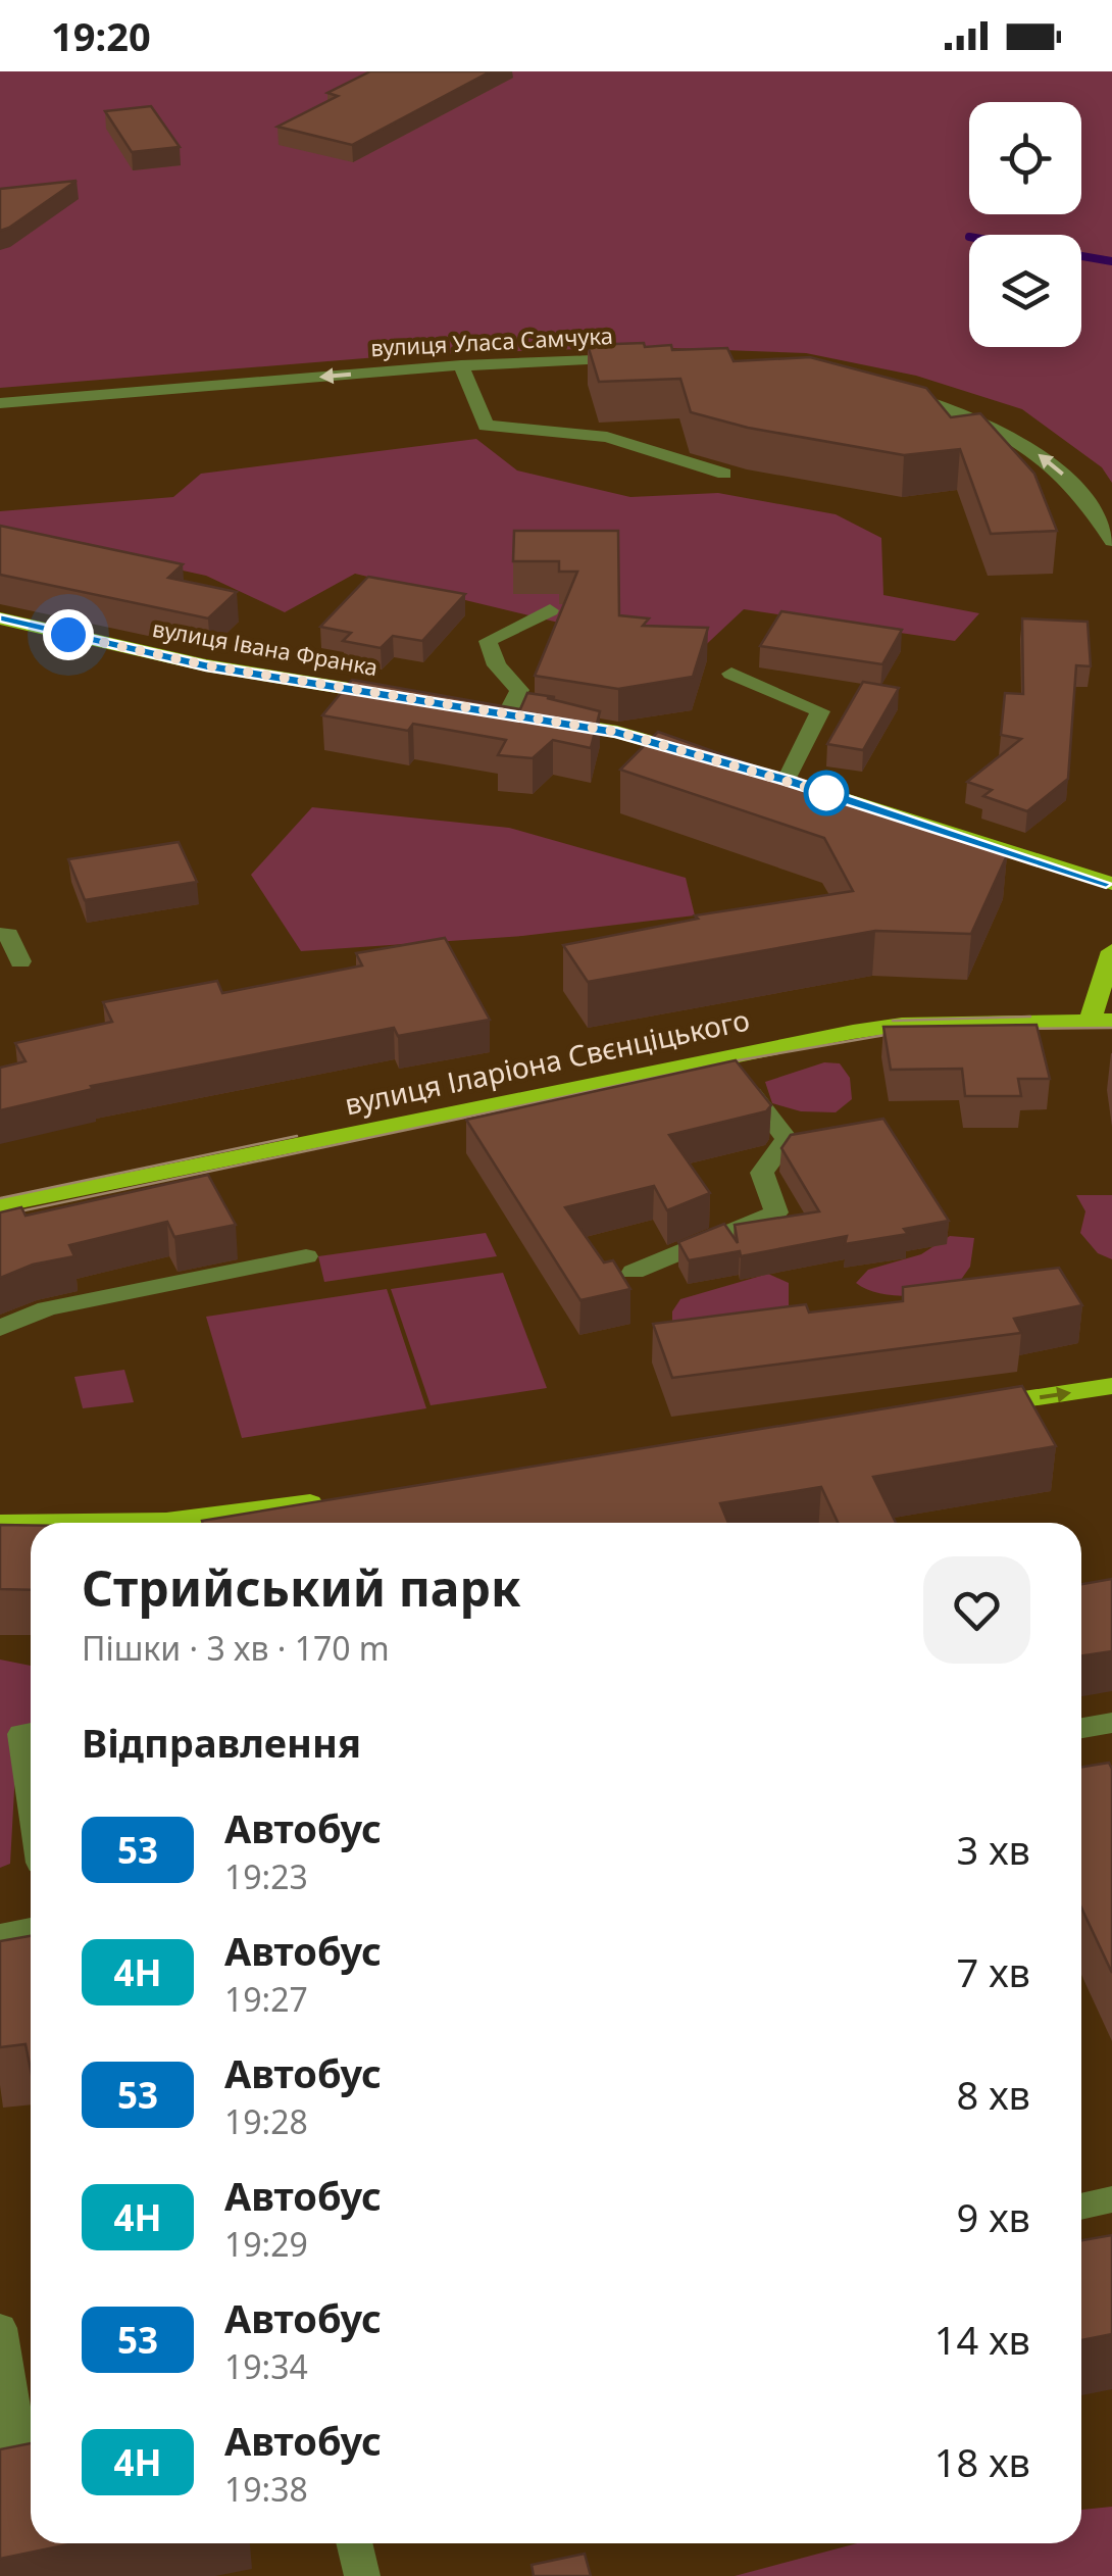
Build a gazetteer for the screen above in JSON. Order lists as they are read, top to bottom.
{
  "streets": {
    "main road": ["вулиця Івана Франка", "вулиця Іларіона Свєнціцького"],
    "street": ["вулиця Уласа Самчука"]
  },
  "one_way": ["вулиця Уласа Самчука"],
  "lines": ["bus line 53"],
  "page": {
    "status": "19:20",
    "heading": [
      ["Стрийський парк", "Пішки · 3 хв · 170 m"],
      "Відправлення"
    ],
    "list": [
      {
        "mark": "53",
        "name": "Автобус",
        "note": "19:23",
        "value": "3 хв"
      },
      {
        "mark": "4Н",
        "name": "Автобус",
        "note": "19:27",
        "value": "7 хв"
      },
      {
        "mark": "53",
        "name": "Автобус",
        "note": "19:28",
        "value": "8 хв"
      },
      {
        "mark": "4Н",
        "name": "Автобус",
        "note": "19:29",
        "value": "9 хв"
      },
      {
        "mark": "53",
        "name": "Автобус",
        "note": "19:34",
        "value": "14 хв"
      },
      {
        "mark": "4Н",
        "name": "Автобус",
        "note": "19:38",
        "value": "18 хв"
      }
    ]
  }
}
